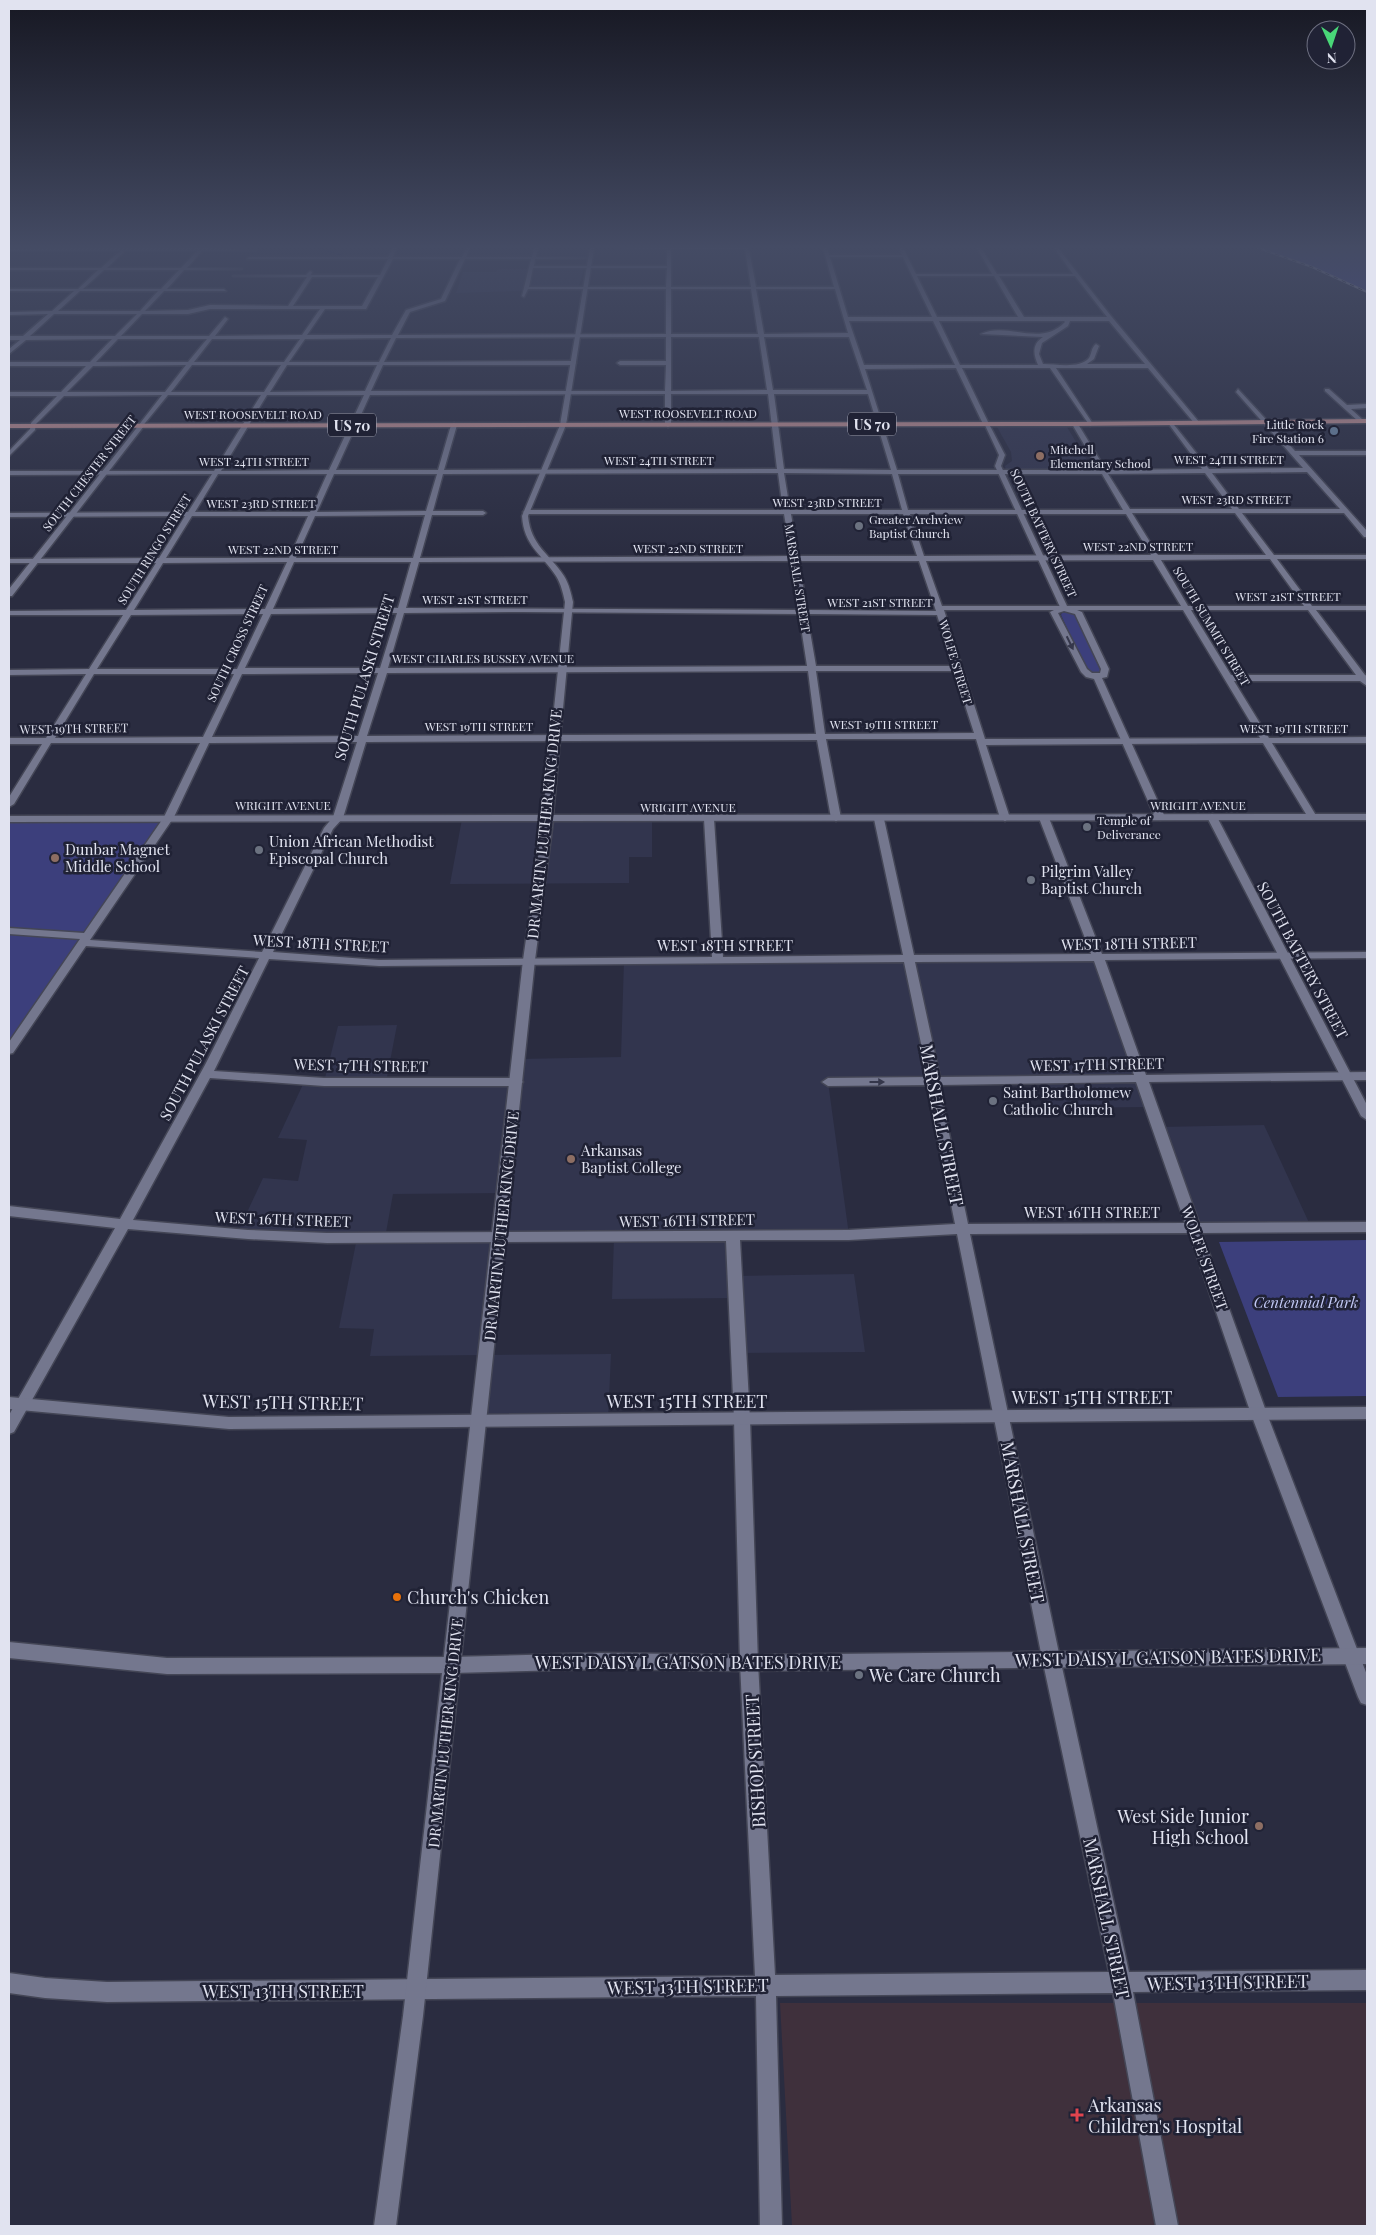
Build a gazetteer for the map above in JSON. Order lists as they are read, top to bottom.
{
  "streets": {
    "main road": ["WEST ROOSEVELT ROAD", "US 70"],
    "street": [
      "WEST 24TH STREET",
      "SOUTH CHESTER STREET",
      "WEST 23RD STREET",
      "SOUTH BATTERY STREET",
      "WEST 22ND STREET",
      "SOUTH RINGO STREET",
      "MARSHALL STREET",
      "WEST 21ST STREET",
      "SOUTH SUMMIT STREET",
      "SOUTH CROSS STREET",
      "WEST CHARLES BUSSEY AVENUE",
      "WOLFE STREET",
      "SOUTH PULASKI STREET",
      "WEST 19TH STREET",
      "WRIGHT AVENUE",
      "DR MARTIN LUTHER KING DRIVE",
      "WEST 18TH STREET",
      "WEST 17TH STREET",
      "WEST 16TH STREET",
      "WEST 15TH STREET",
      "WEST DAISY L GATSON BATES DRIVE",
      "BISHOP STREET",
      "WEST 13TH STREET"
    ]
  },
  "crossings": [
    ["WEST ROOSEVELT ROAD", "SOUTH CHESTER STREET"],
    ["WEST ROOSEVELT ROAD", "SOUTH BATTERY STREET"],
    ["WEST ROOSEVELT ROAD", "SOUTH RINGO STREET"],
    ["WEST ROOSEVELT ROAD", "MARSHALL STREET"],
    ["WEST ROOSEVELT ROAD", "SOUTH SUMMIT STREET"],
    ["WEST ROOSEVELT ROAD", "SOUTH CROSS STREET"],
    ["WEST ROOSEVELT ROAD", "WOLFE STREET"],
    ["WEST ROOSEVELT ROAD", "SOUTH PULASKI STREET"],
    ["WEST ROOSEVELT ROAD", "DR MARTIN LUTHER KING DRIVE"],
    ["WEST 24TH STREET", "SOUTH CHESTER STREET"],
    ["WEST 24TH STREET", "SOUTH BATTERY STREET"],
    ["WEST 24TH STREET", "SOUTH RINGO STREET"],
    ["WEST 24TH STREET", "MARSHALL STREET"],
    ["WEST 24TH STREET", "SOUTH SUMMIT STREET"],
    ["WEST 24TH STREET", "SOUTH CROSS STREET"],
    ["WEST 24TH STREET", "WOLFE STREET"],
    ["WEST 24TH STREET", "SOUTH PULASKI STREET"],
    ["WEST 24TH STREET", "DR MARTIN LUTHER KING DRIVE"],
    ["SOUTH CHESTER STREET", "WEST 23RD STREET"],
    ["SOUTH CHESTER STREET", "WEST 22ND STREET"],
    ["WEST 23RD STREET", "SOUTH BATTERY STREET"],
    ["WEST 23RD STREET", "SOUTH RINGO STREET"],
    ["WEST 23RD STREET", "MARSHALL STREET"],
    ["WEST 23RD STREET", "SOUTH SUMMIT STREET"],
    ["WEST 23RD STREET", "SOUTH CROSS STREET"],
    ["WEST 23RD STREET", "WOLFE STREET"],
    ["WEST 23RD STREET", "SOUTH PULASKI STREET"],
    ["WEST 23RD STREET", "DR MARTIN LUTHER KING DRIVE"],
    ["SOUTH BATTERY STREET", "WEST 22ND STREET"],
    ["SOUTH BATTERY STREET", "WEST 21ST STREET"],
    ["SOUTH BATTERY STREET", "WRIGHT AVENUE"],
    ["SOUTH BATTERY STREET", "WEST 18TH STREET"],
    ["SOUTH BATTERY STREET", "WEST 17TH STREET"],
    ["WEST 22ND STREET", "SOUTH RINGO STREET"],
    ["WEST 22ND STREET", "MARSHALL STREET"],
    ["WEST 22ND STREET", "SOUTH SUMMIT STREET"],
    ["WEST 22ND STREET", "SOUTH CROSS STREET"],
    ["WEST 22ND STREET", "WOLFE STREET"],
    ["WEST 22ND STREET", "SOUTH PULASKI STREET"],
    ["WEST 22ND STREET", "DR MARTIN LUTHER KING DRIVE"],
    ["SOUTH RINGO STREET", "WEST 21ST STREET"],
    ["SOUTH RINGO STREET", "WEST CHARLES BUSSEY AVENUE"],
    ["SOUTH RINGO STREET", "WEST 19TH STREET"],
    ["MARSHALL STREET", "WEST 21ST STREET"],
    ["MARSHALL STREET", "WEST CHARLES BUSSEY AVENUE"],
    ["MARSHALL STREET", "WEST 19TH STREET"],
    ["MARSHALL STREET", "WRIGHT AVENUE"],
    ["MARSHALL STREET", "WEST 18TH STREET"],
    ["MARSHALL STREET", "WEST 17TH STREET"],
    ["MARSHALL STREET", "WEST 16TH STREET"],
    ["MARSHALL STREET", "WEST 15TH STREET"],
    ["MARSHALL STREET", "WEST DAISY L GATSON BATES DRIVE"],
    ["MARSHALL STREET", "WEST 13TH STREET"],
    ["WEST 21ST STREET", "SOUTH SUMMIT STREET"],
    ["WEST 21ST STREET", "SOUTH CROSS STREET"],
    ["WEST 21ST STREET", "WOLFE STREET"],
    ["WEST 21ST STREET", "SOUTH PULASKI STREET"],
    ["WEST 21ST STREET", "DR MARTIN LUTHER KING DRIVE"],
    ["SOUTH SUMMIT STREET", "WEST 19TH STREET"],
    ["SOUTH SUMMIT STREET", "WRIGHT AVENUE"],
    ["SOUTH CROSS STREET", "WEST CHARLES BUSSEY AVENUE"],
    ["SOUTH CROSS STREET", "WEST 19TH STREET"],
    ["SOUTH CROSS STREET", "WRIGHT AVENUE"],
    ["SOUTH CROSS STREET", "WEST 18TH STREET"],
    ["WEST CHARLES BUSSEY AVENUE", "WOLFE STREET"],
    ["WEST CHARLES BUSSEY AVENUE", "SOUTH PULASKI STREET"],
    ["WEST CHARLES BUSSEY AVENUE", "DR MARTIN LUTHER KING DRIVE"],
    ["WOLFE STREET", "WEST 19TH STREET"],
    ["WOLFE STREET", "WRIGHT AVENUE"],
    ["WOLFE STREET", "WEST 18TH STREET"],
    ["WOLFE STREET", "WEST 17TH STREET"],
    ["WOLFE STREET", "WEST 16TH STREET"],
    ["WOLFE STREET", "WEST 15TH STREET"],
    ["WOLFE STREET", "WEST DAISY L GATSON BATES DRIVE"],
    ["SOUTH PULASKI STREET", "WEST 19TH STREET"],
    ["SOUTH PULASKI STREET", "WRIGHT AVENUE"],
    ["SOUTH PULASKI STREET", "WEST 18TH STREET"],
    ["SOUTH PULASKI STREET", "WEST 17TH STREET"],
    ["SOUTH PULASKI STREET", "WEST 16TH STREET"],
    ["SOUTH PULASKI STREET", "WEST 15TH STREET"],
    ["WEST 19TH STREET", "DR MARTIN LUTHER KING DRIVE"],
    ["WRIGHT AVENUE", "DR MARTIN LUTHER KING DRIVE"],
    ["DR MARTIN LUTHER KING DRIVE", "WEST 18TH STREET"],
    ["DR MARTIN LUTHER KING DRIVE", "WEST 17TH STREET"],
    ["DR MARTIN LUTHER KING DRIVE", "WEST 16TH STREET"],
    ["DR MARTIN LUTHER KING DRIVE", "WEST 15TH STREET"],
    ["DR MARTIN LUTHER KING DRIVE", "WEST DAISY L GATSON BATES DRIVE"],
    ["DR MARTIN LUTHER KING DRIVE", "WEST 13TH STREET"],
    ["WEST 16TH STREET", "BISHOP STREET"],
    ["WEST 15TH STREET", "BISHOP STREET"],
    ["WEST DAISY L GATSON BATES DRIVE", "BISHOP STREET"],
    ["BISHOP STREET", "WEST 13TH STREET"]
  ],
  "parks": ["Centennial Park"],
  "places": {
    "other": [
      "Little Rock Fire Station 6",
      "Mitchell Elementary School",
      "Greater Archview Baptist Church",
      "Temple of Deliverance",
      "Union African Methodist Episcopal Church",
      "Dunbar Magnet Middle School",
      "Pilgrim Valley Baptist Church",
      "Saint Bartholomew Catholic Church",
      "Arkansas Baptist College",
      "Church's Chicken",
      "We Care Church",
      "West Side Junior High School"
    ],
    "health": ["Arkansas Children's Hospital"]
  },
  "north": "bottom"
}
